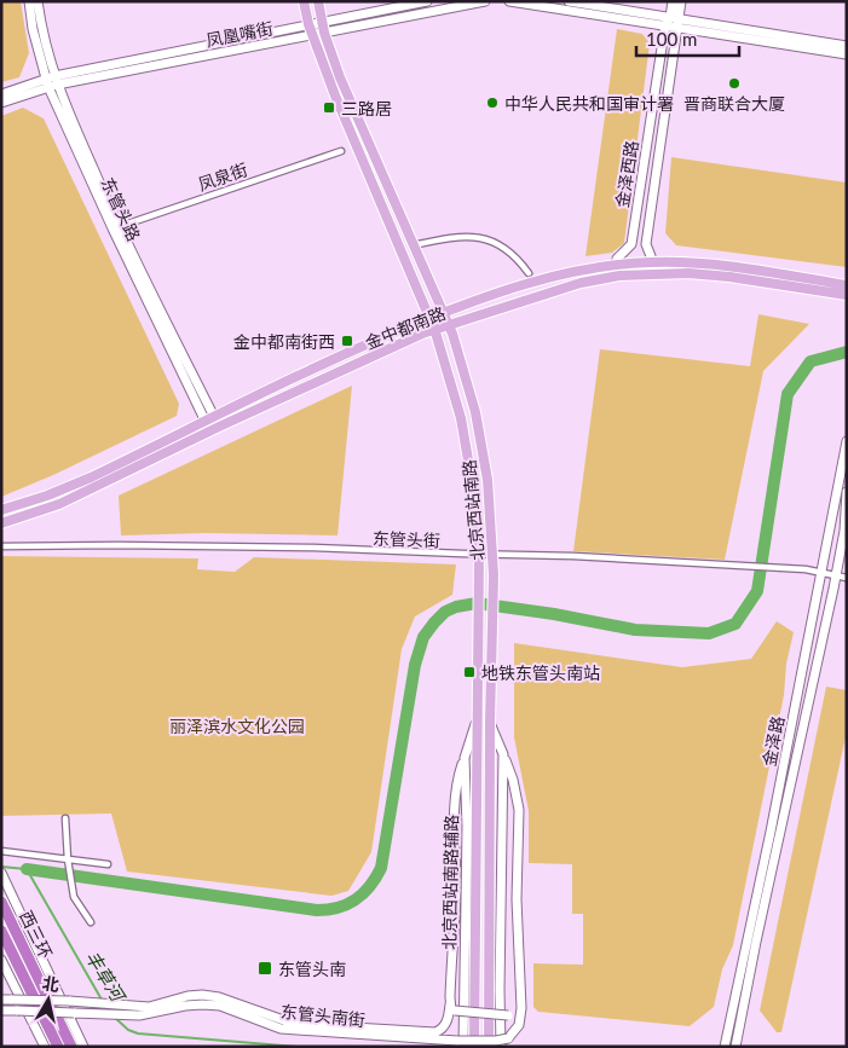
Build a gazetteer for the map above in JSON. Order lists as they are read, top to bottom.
{
  "streets": {
    "highway": ["西三环"],
    "main road": ["金中都南路", "北京西站南路"],
    "street": [
      "凤凰嘴街",
      "金泽西路",
      "凤泉街",
      "东管头路",
      "东管头街",
      "金泽路",
      "北京西站南路辅路",
      "东管头南街"
    ]
  },
  "crossings": [
    ["凤凰嘴街", "东管头路"],
    ["凤凰嘴街", "北京西站南路"],
    ["凤泉街", "东管头路"],
    ["东管头路", "金中都南路"],
    ["金中都南路", "北京西站南路"],
    ["北京西站南路", "东管头街"],
    ["北京西站南路", "北京西站南路辅路"],
    ["东管头街", "金泽路"],
    ["北京西站南路辅路", "东管头南街"]
  ],
  "water": ["丰草河"],
  "parks": ["丽泽滨水文化公园"],
  "places": {
    "other": ["晋商联合大厦", "中华人民共和国审计署"],
    "transit": [
      "三路居",
      "金中都南街西",
      "地铁东管头南站",
      "东管头南"
    ]
  },
  "scale_bar": "100 m",
  "north": "top"
}
